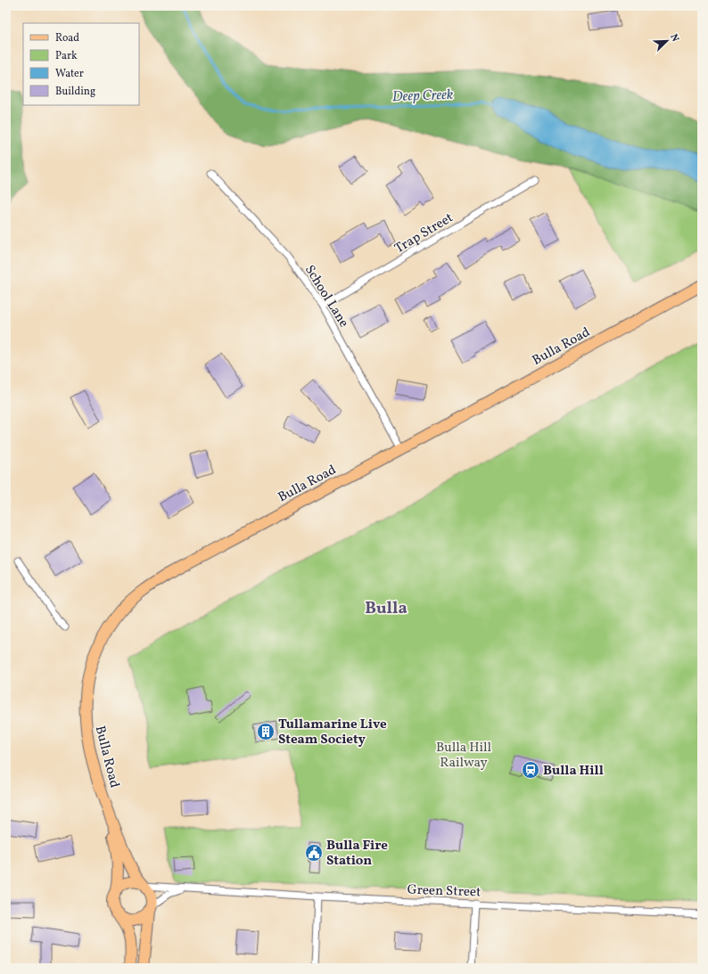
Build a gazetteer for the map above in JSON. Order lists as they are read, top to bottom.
{
  "streets": {
    "main road": ["Bulla Road"],
    "street": ["Trap Street", "School Lane", "Green Street"]
  },
  "crossings": [
    ["Trap Street", "School Lane"],
    ["School Lane", "Bulla Road"],
    ["Bulla Road", "Green Street"]
  ],
  "districts": ["Bulla"],
  "water": ["Deep Creek"],
  "parks": ["Bulla Hill Railway"],
  "places": {
    "building": ["Tullamarine Live Steam Society"],
    "station": ["Bulla Hill"],
    "public building": ["Bulla Fire Station"]
  },
  "legend": [
    "Road",
    "Park",
    "Water",
    "Building"
  ],
  "north": "top right"
}
